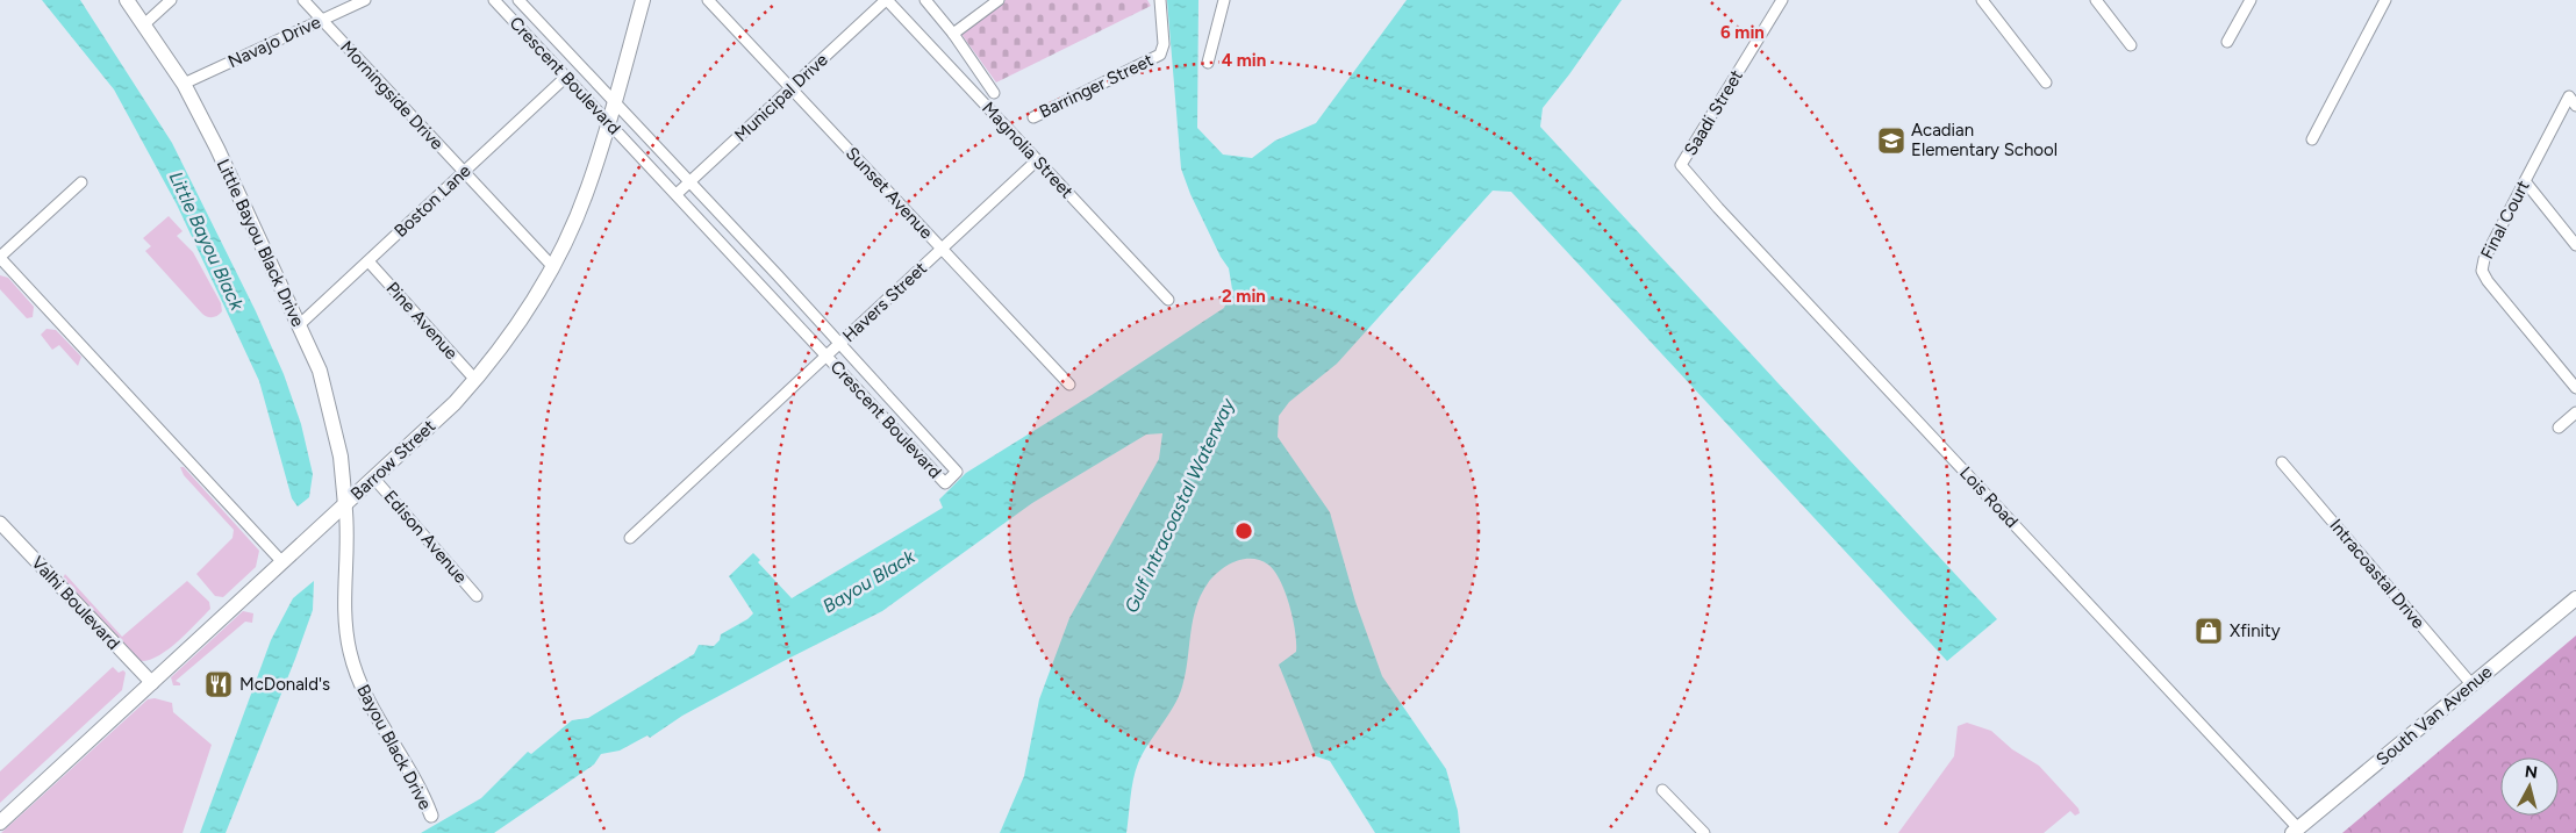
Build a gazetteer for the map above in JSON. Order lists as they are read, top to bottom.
{
  "streets": {
    "main road": ["Little Bayou Black Drive", "Barrow Street", "South Van Avenue"],
    "street": [
      "Navajo Drive",
      "Crescent Boulevard",
      "Barringer Street",
      "Morningside Drive",
      "Municipal Drive",
      "Saadi Street",
      "Magnolia Street",
      "Sunset Avenue",
      "Boston Lane",
      "Final Court",
      "Havers Street",
      "Pine Avenue",
      "Lois Road",
      "Edison Avenue",
      "Intracoastal Drive",
      "Valhi Boulevard",
      "Bayou Black Drive"
    ]
  },
  "crossings": [
    ["Navajo Drive", "Morningside Drive"],
    ["Navajo Drive", "Little Bayou Black Drive"],
    ["Crescent Boulevard", "Municipal Drive"],
    ["Crescent Boulevard", "Boston Lane"],
    ["Crescent Boulevard", "Havers Street"],
    ["Crescent Boulevard", "Barrow Street"],
    ["Morningside Drive", "Boston Lane"],
    ["Morningside Drive", "Barrow Street"],
    ["Municipal Drive", "Magnolia Street"],
    ["Municipal Drive", "Sunset Avenue"],
    ["Saadi Street", "Lois Road"],
    ["Magnolia Street", "Havers Street"],
    ["Sunset Avenue", "Havers Street"],
    ["Boston Lane", "Little Bayou Black Drive"],
    ["Boston Lane", "Pine Avenue"],
    ["Little Bayou Black Drive", "Barrow Street"],
    ["Little Bayou Black Drive", "Bayou Black Drive"],
    ["Pine Avenue", "Barrow Street"],
    ["Barrow Street", "Edison Avenue"],
    ["Barrow Street", "Valhi Boulevard"],
    ["Barrow Street", "Bayou Black Drive"],
    ["Lois Road", "South Van Avenue"],
    ["Intracoastal Drive", "South Van Avenue"]
  ],
  "water": ["Little Bayou Black", "Gulf Intracoastal Waterway", "Bayou Black"],
  "places": {
    "school or university": ["Acadian Elementary School"],
    "shop": ["Xfinity"],
    "restaurant": ["McDonald's"]
  },
  "north": "top",
  "rings": ["6 min", "4 min", "2 min"]
}
